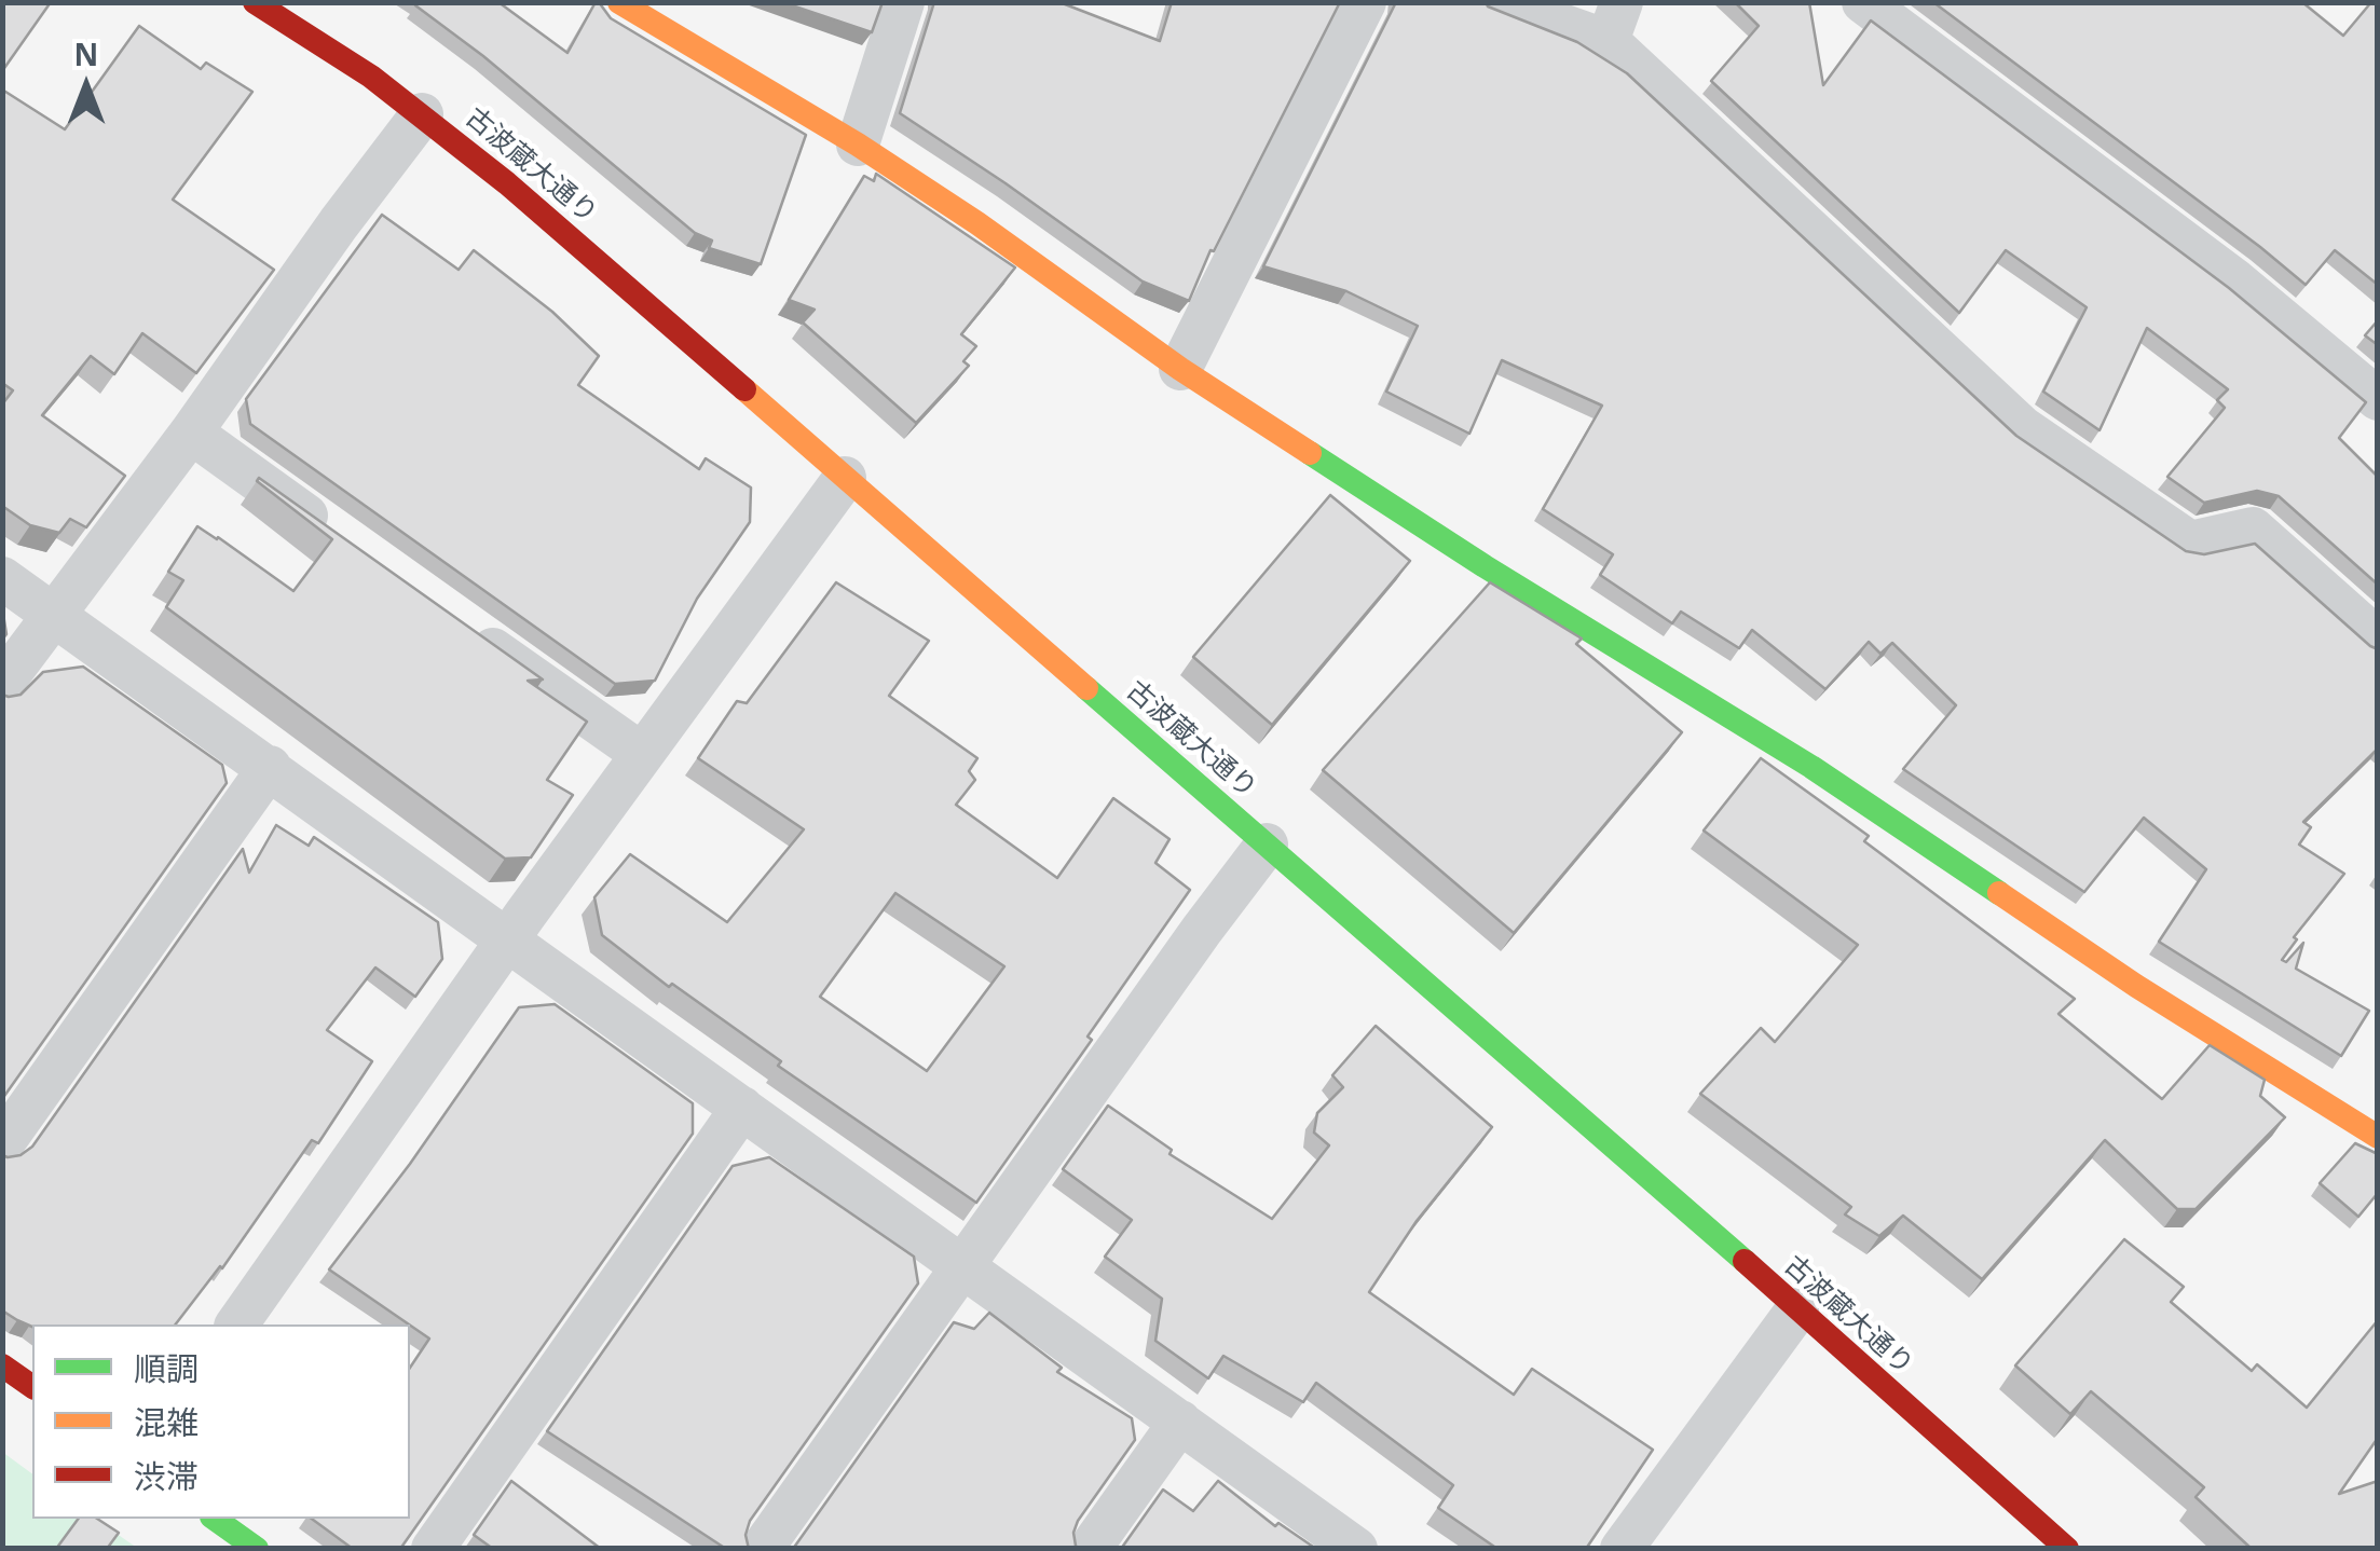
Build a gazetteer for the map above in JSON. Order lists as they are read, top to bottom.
{
  "streets": {
    "main road": ["古波蔵大通り"]
  },
  "legend": ["順調", "混雑", "渋滞"],
  "north": "top"
}
